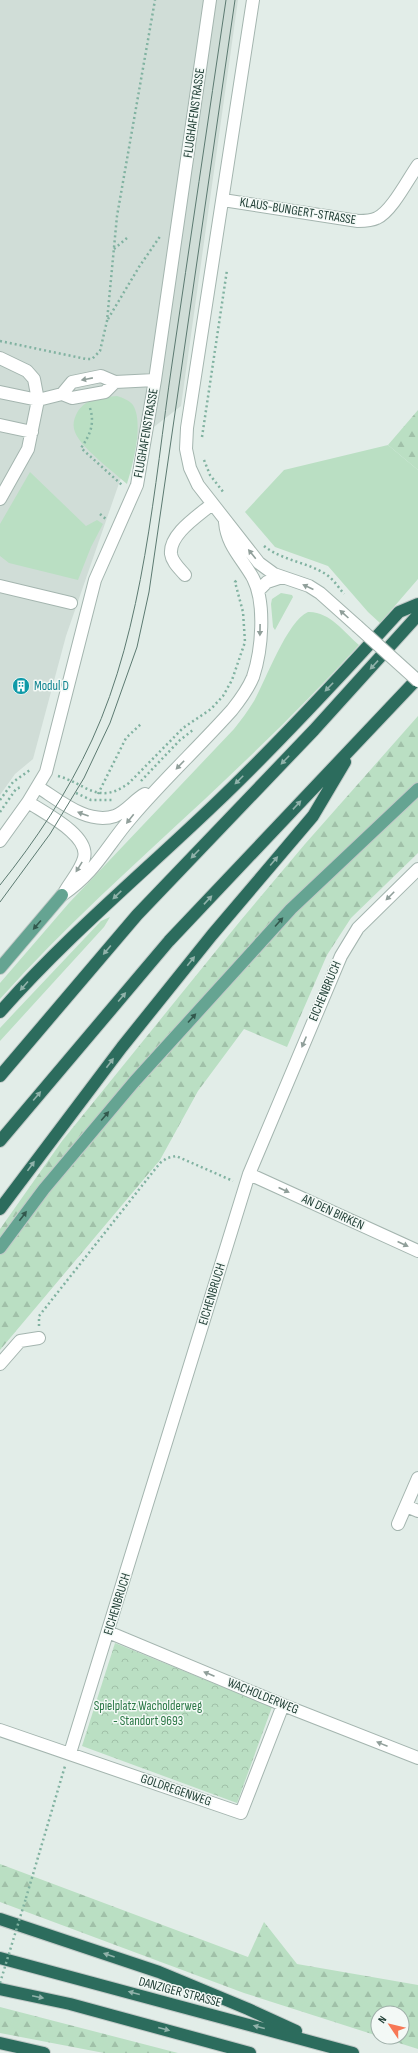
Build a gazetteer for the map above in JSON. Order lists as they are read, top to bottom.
{
  "streets": {
    "highway": ["DANZIGER STRASSE"],
    "street": [
      "FLUGHAFENSTRASSE",
      "KLAUS-BUNGERT-STRASSE",
      "EICHENBRUCH",
      "AN DEN BIRKEN",
      "WACHOLDERWEG",
      "GOLDREGENWEG"
    ]
  },
  "crossings": [
    ["EICHENBRUCH", "AN DEN BIRKEN"],
    ["EICHENBRUCH", "WACHOLDERWEG"],
    ["EICHENBRUCH", "GOLDREGENWEG"],
    ["WACHOLDERWEG", "GOLDREGENWEG"]
  ],
  "one_way": ["EICHENBRUCH", "AN DEN BIRKEN", "WACHOLDERWEG"],
  "parks": ["Spielplatz Wacholderweg - Standort 9693"],
  "places": {
    "building": ["Modul D"]
  },
  "north": "top left"
}
